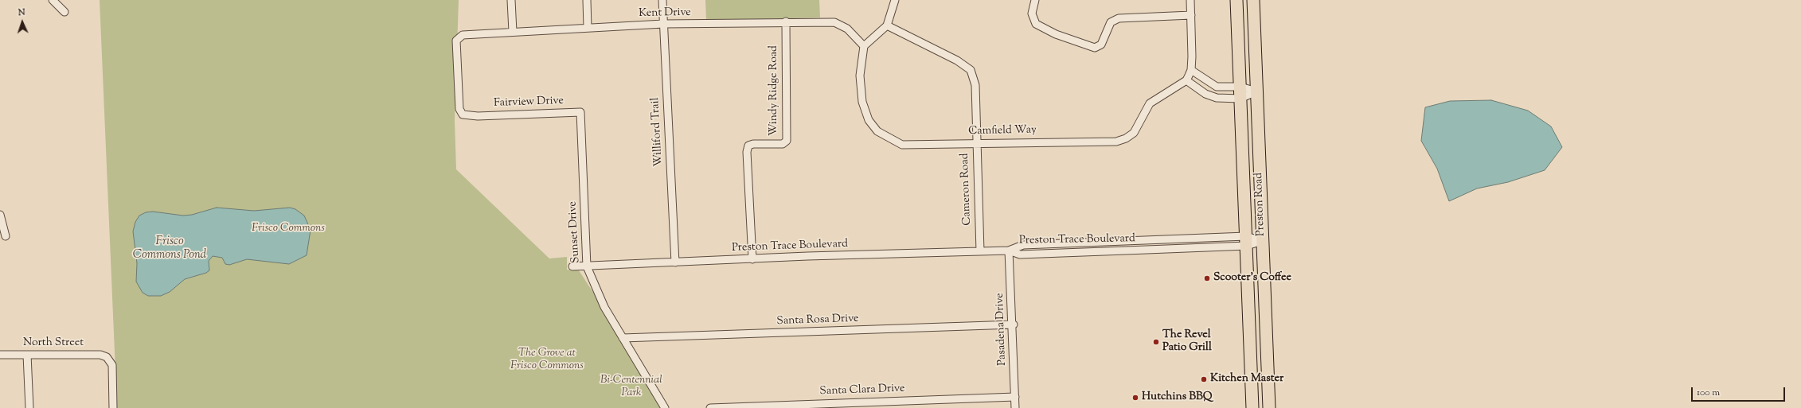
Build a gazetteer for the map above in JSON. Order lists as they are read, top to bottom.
{
  "streets": {
    "main road": ["Preston Road"],
    "street": [
      "Kent Drive",
      "Windy Ridge Road",
      "Fairview Drive",
      "Camfield Way",
      "Williford Trail",
      "Cameron Road",
      "Sunset Drive",
      "Preston Trace Boulevard",
      "Santa Rosa Drive",
      "Pasadena Drive",
      "North Street",
      "Santa Clara Drive"
    ]
  },
  "crossings": [
    ["Kent Drive", "Windy Ridge Road"],
    ["Kent Drive", "Fairview Drive"],
    ["Kent Drive", "Camfield Way"],
    ["Kent Drive", "Williford Trail"],
    ["Windy Ridge Road", "Preston Trace Boulevard"],
    ["Fairview Drive", "Sunset Drive"],
    ["Camfield Way", "Cameron Road"],
    ["Williford Trail", "Preston Trace Boulevard"],
    ["Cameron Road", "Preston Trace Boulevard"],
    ["Preston Road", "Preston Trace Boulevard"],
    ["Sunset Drive", "Preston Trace Boulevard"],
    ["Sunset Drive", "Santa Rosa Drive"],
    ["Preston Trace Boulevard", "Pasadena Drive"],
    ["Santa Rosa Drive", "Pasadena Drive"],
    ["Pasadena Drive", "Santa Clara Drive"]
  ],
  "water": ["Frisco Commons Pond"],
  "parks": ["Frisco Commons", "The Grove at Frisco Commons", "Bi-Centennial Park"],
  "places": [
    "Scooter's Coffee",
    "The Revel Patio Grill",
    "Kitchen Master",
    "Hutchins BBQ"
  ],
  "scale_bar": "100 m",
  "north": "top"
}
